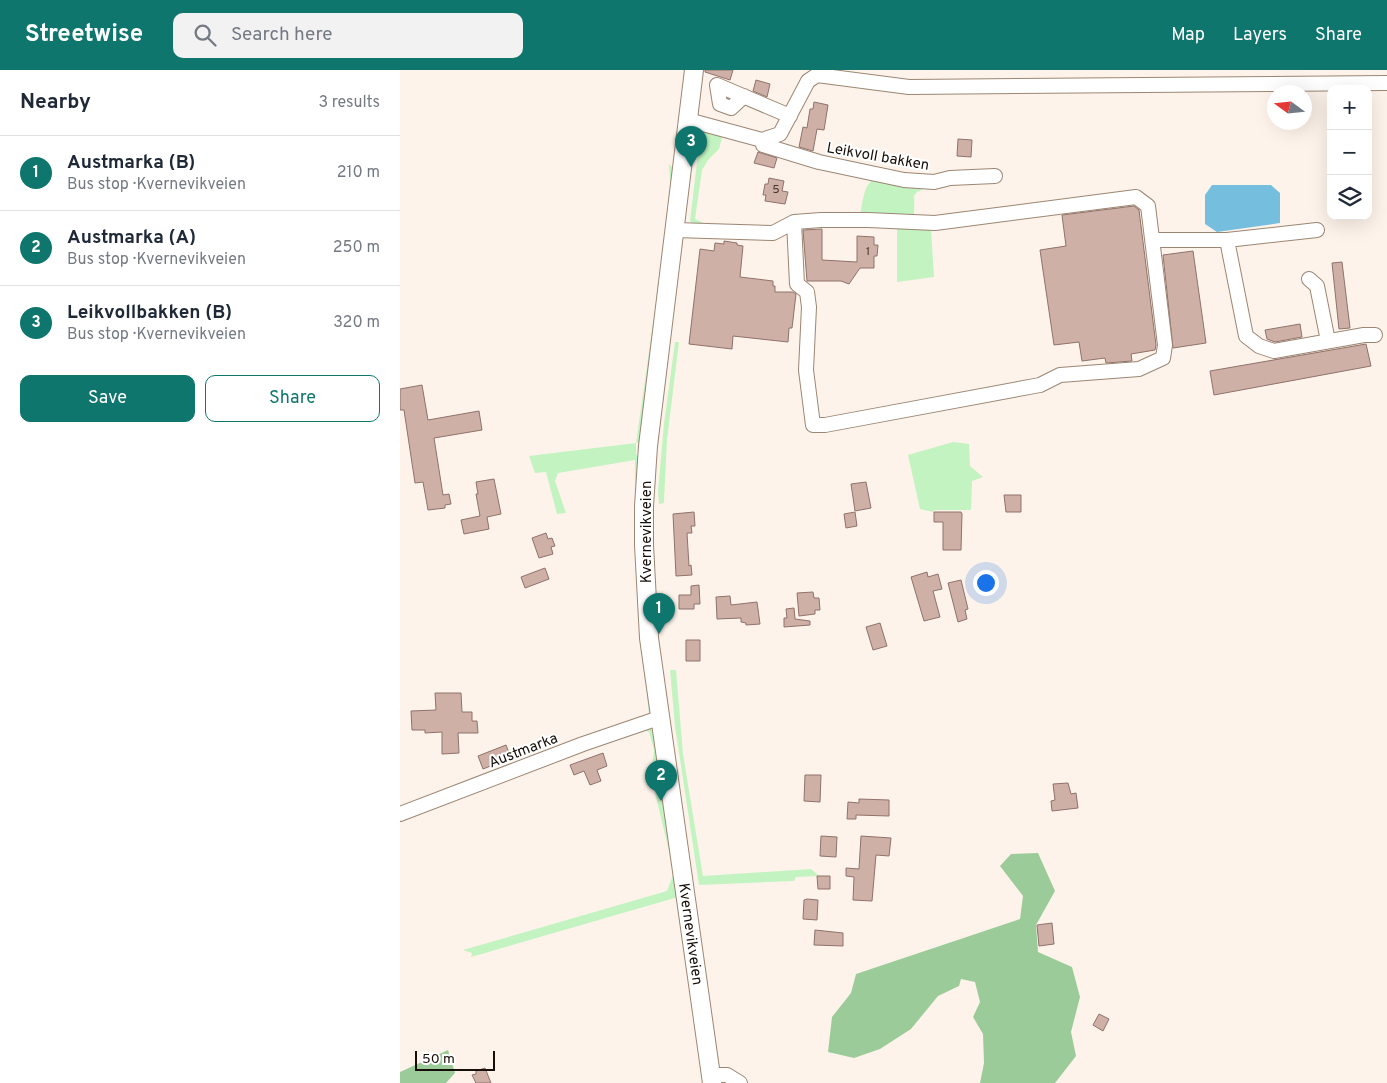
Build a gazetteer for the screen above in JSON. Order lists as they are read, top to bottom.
{
  "streets": {
    "main road": ["Kvernevikveien"],
    "street": ["Leikvoll bakken", "Austmarka"]
  },
  "crossings": [
    ["Kvernevikveien", "Austmarka"]
  ],
  "house_numbers": ["5", "1"],
  "scale_bar": "50 m",
  "north": "left",
  "page": {
    "header": "Streetwise",
    "search": "Search here",
    "nav": ["Map", "Layers", "Share"],
    "heading": ["Nearby", "3 results"],
    "map_buttons": ["+", "−"],
    "pins": ["3", "1", "2"],
    "list": [
      {
        "mark": "1",
        "name": "Austmarka (B)",
        "note": "Bus stop · Kvernevikveien",
        "value": "210 m"
      },
      {
        "mark": "2",
        "name": "Austmarka (A)",
        "note": "Bus stop · Kvernevikveien",
        "value": "250 m"
      },
      {
        "mark": "3",
        "name": "Leikvollbakken (B)",
        "note": "Bus stop · Kvernevikveien",
        "value": "320 m"
      }
    ],
    "buttons": ["Save", "Share"],
    "scale": "50 m"
  }
}
